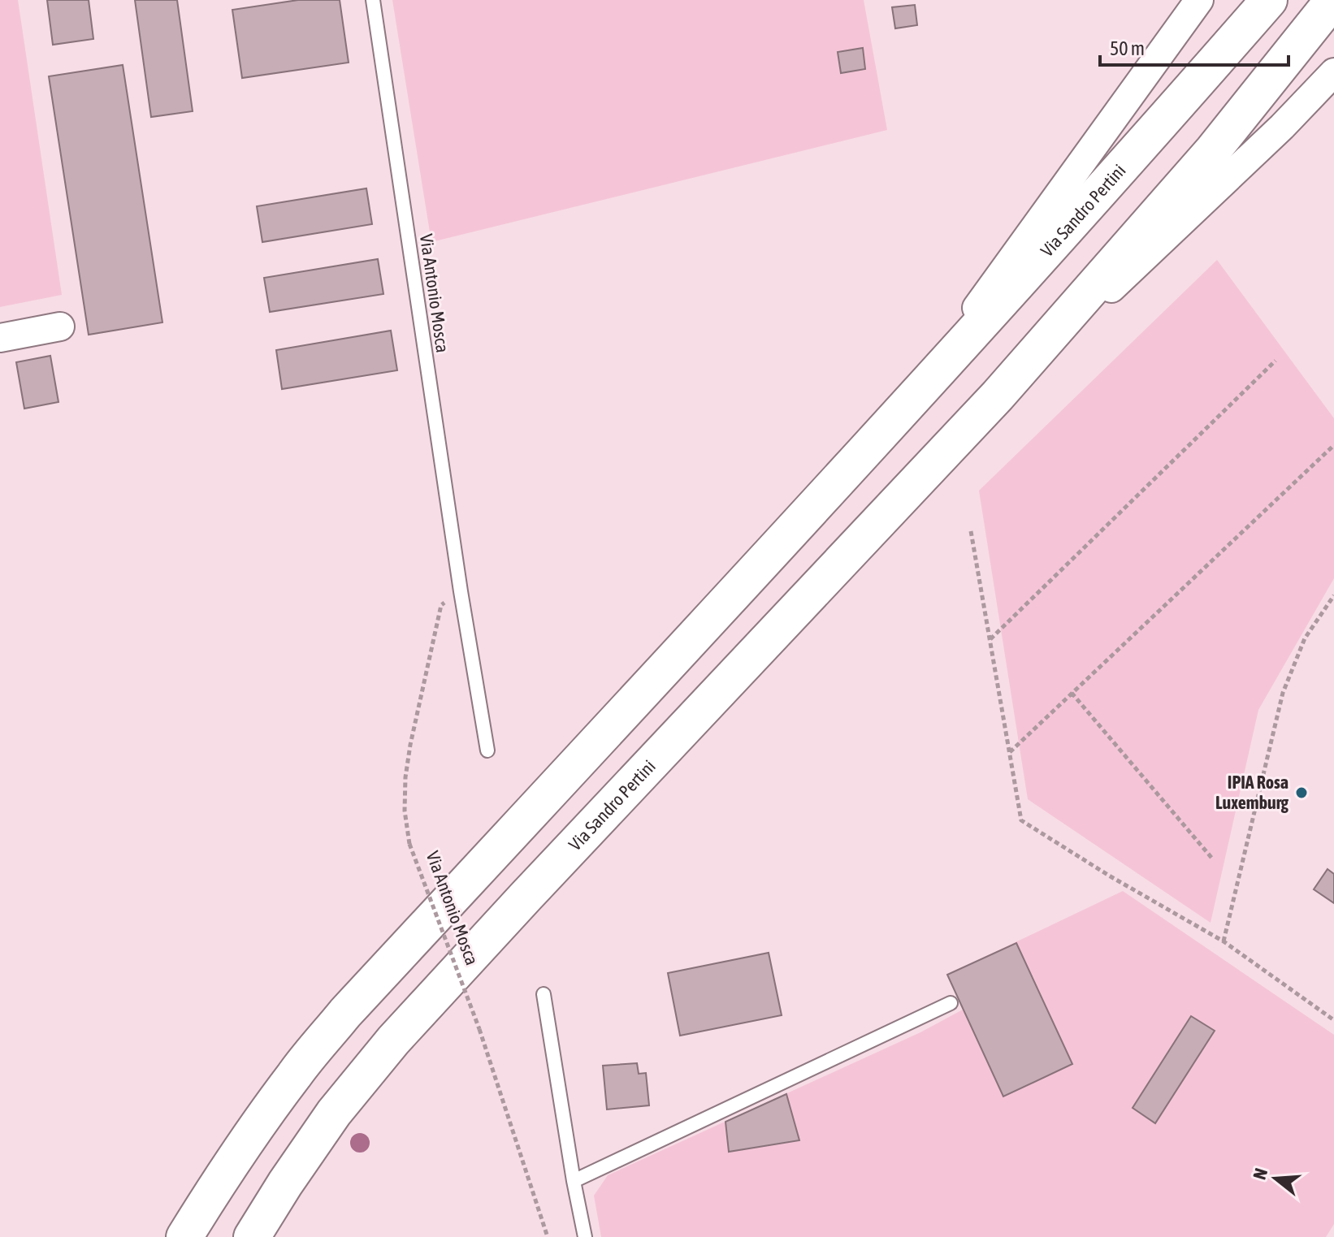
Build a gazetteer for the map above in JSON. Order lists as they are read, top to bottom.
{
  "streets": {
    "main road": ["Via Sandro Pertini"],
    "lane": ["Via Antonio Mosca"]
  },
  "places": ["IPIA Rosa Luxemburg"],
  "scale_bar": "50 m",
  "north": "left"
}
